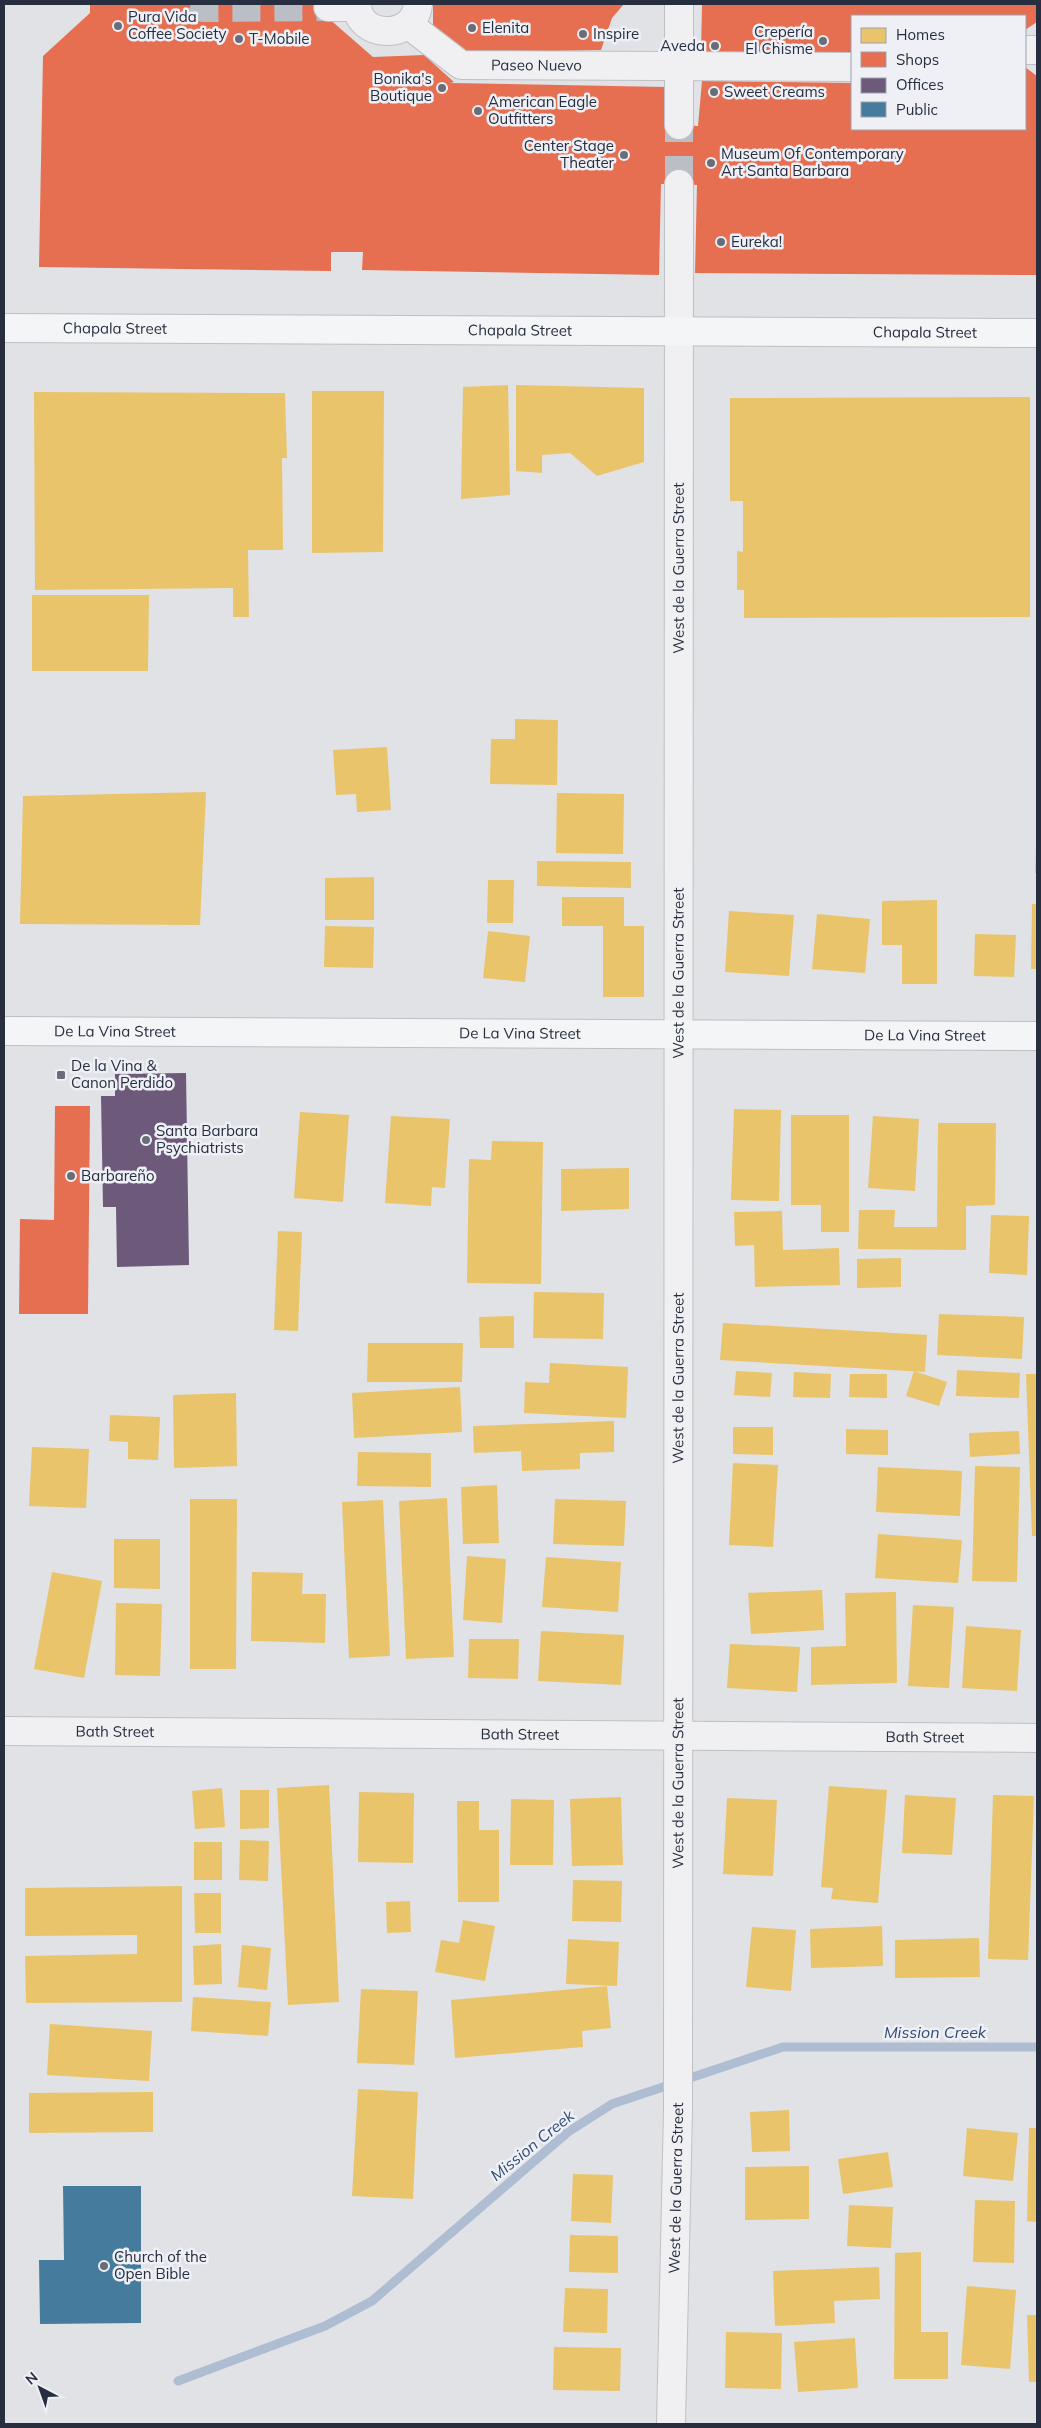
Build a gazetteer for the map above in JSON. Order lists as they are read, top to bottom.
{
  "streets": {
    "main road": ["Chapala Street", "De La Vina Street"],
    "street": ["Paseo Nuevo", "West de la Guerra Street", "Bath Street"]
  },
  "crossings": [
    ["Chapala Street", "West de la Guerra Street"],
    ["West de la Guerra Street", "De La Vina Street"],
    ["West de la Guerra Street", "Bath Street"]
  ],
  "water": ["Mission Creek"],
  "places": {
    "other": [
      "Pura Vida Coffee Society",
      "Elenita",
      "Inspire",
      "T-Mobile",
      "Crepería El Chisme",
      "Aveda",
      "Bonika's Boutique",
      "Sweet Creams",
      "American Eagle Outfitters",
      "Center Stage Theater",
      "Museum Of Contemporary Art Santa Barbara",
      "Eureka!",
      "Santa Barbara Psychiatrists",
      "Barbareño",
      "Church of the Open Bible"
    ],
    "transit": ["De la Vina & Canon Perdido"]
  },
  "legend": [
    "Homes",
    "Shops",
    "Offices",
    "Public"
  ],
  "north": "top left"
}
